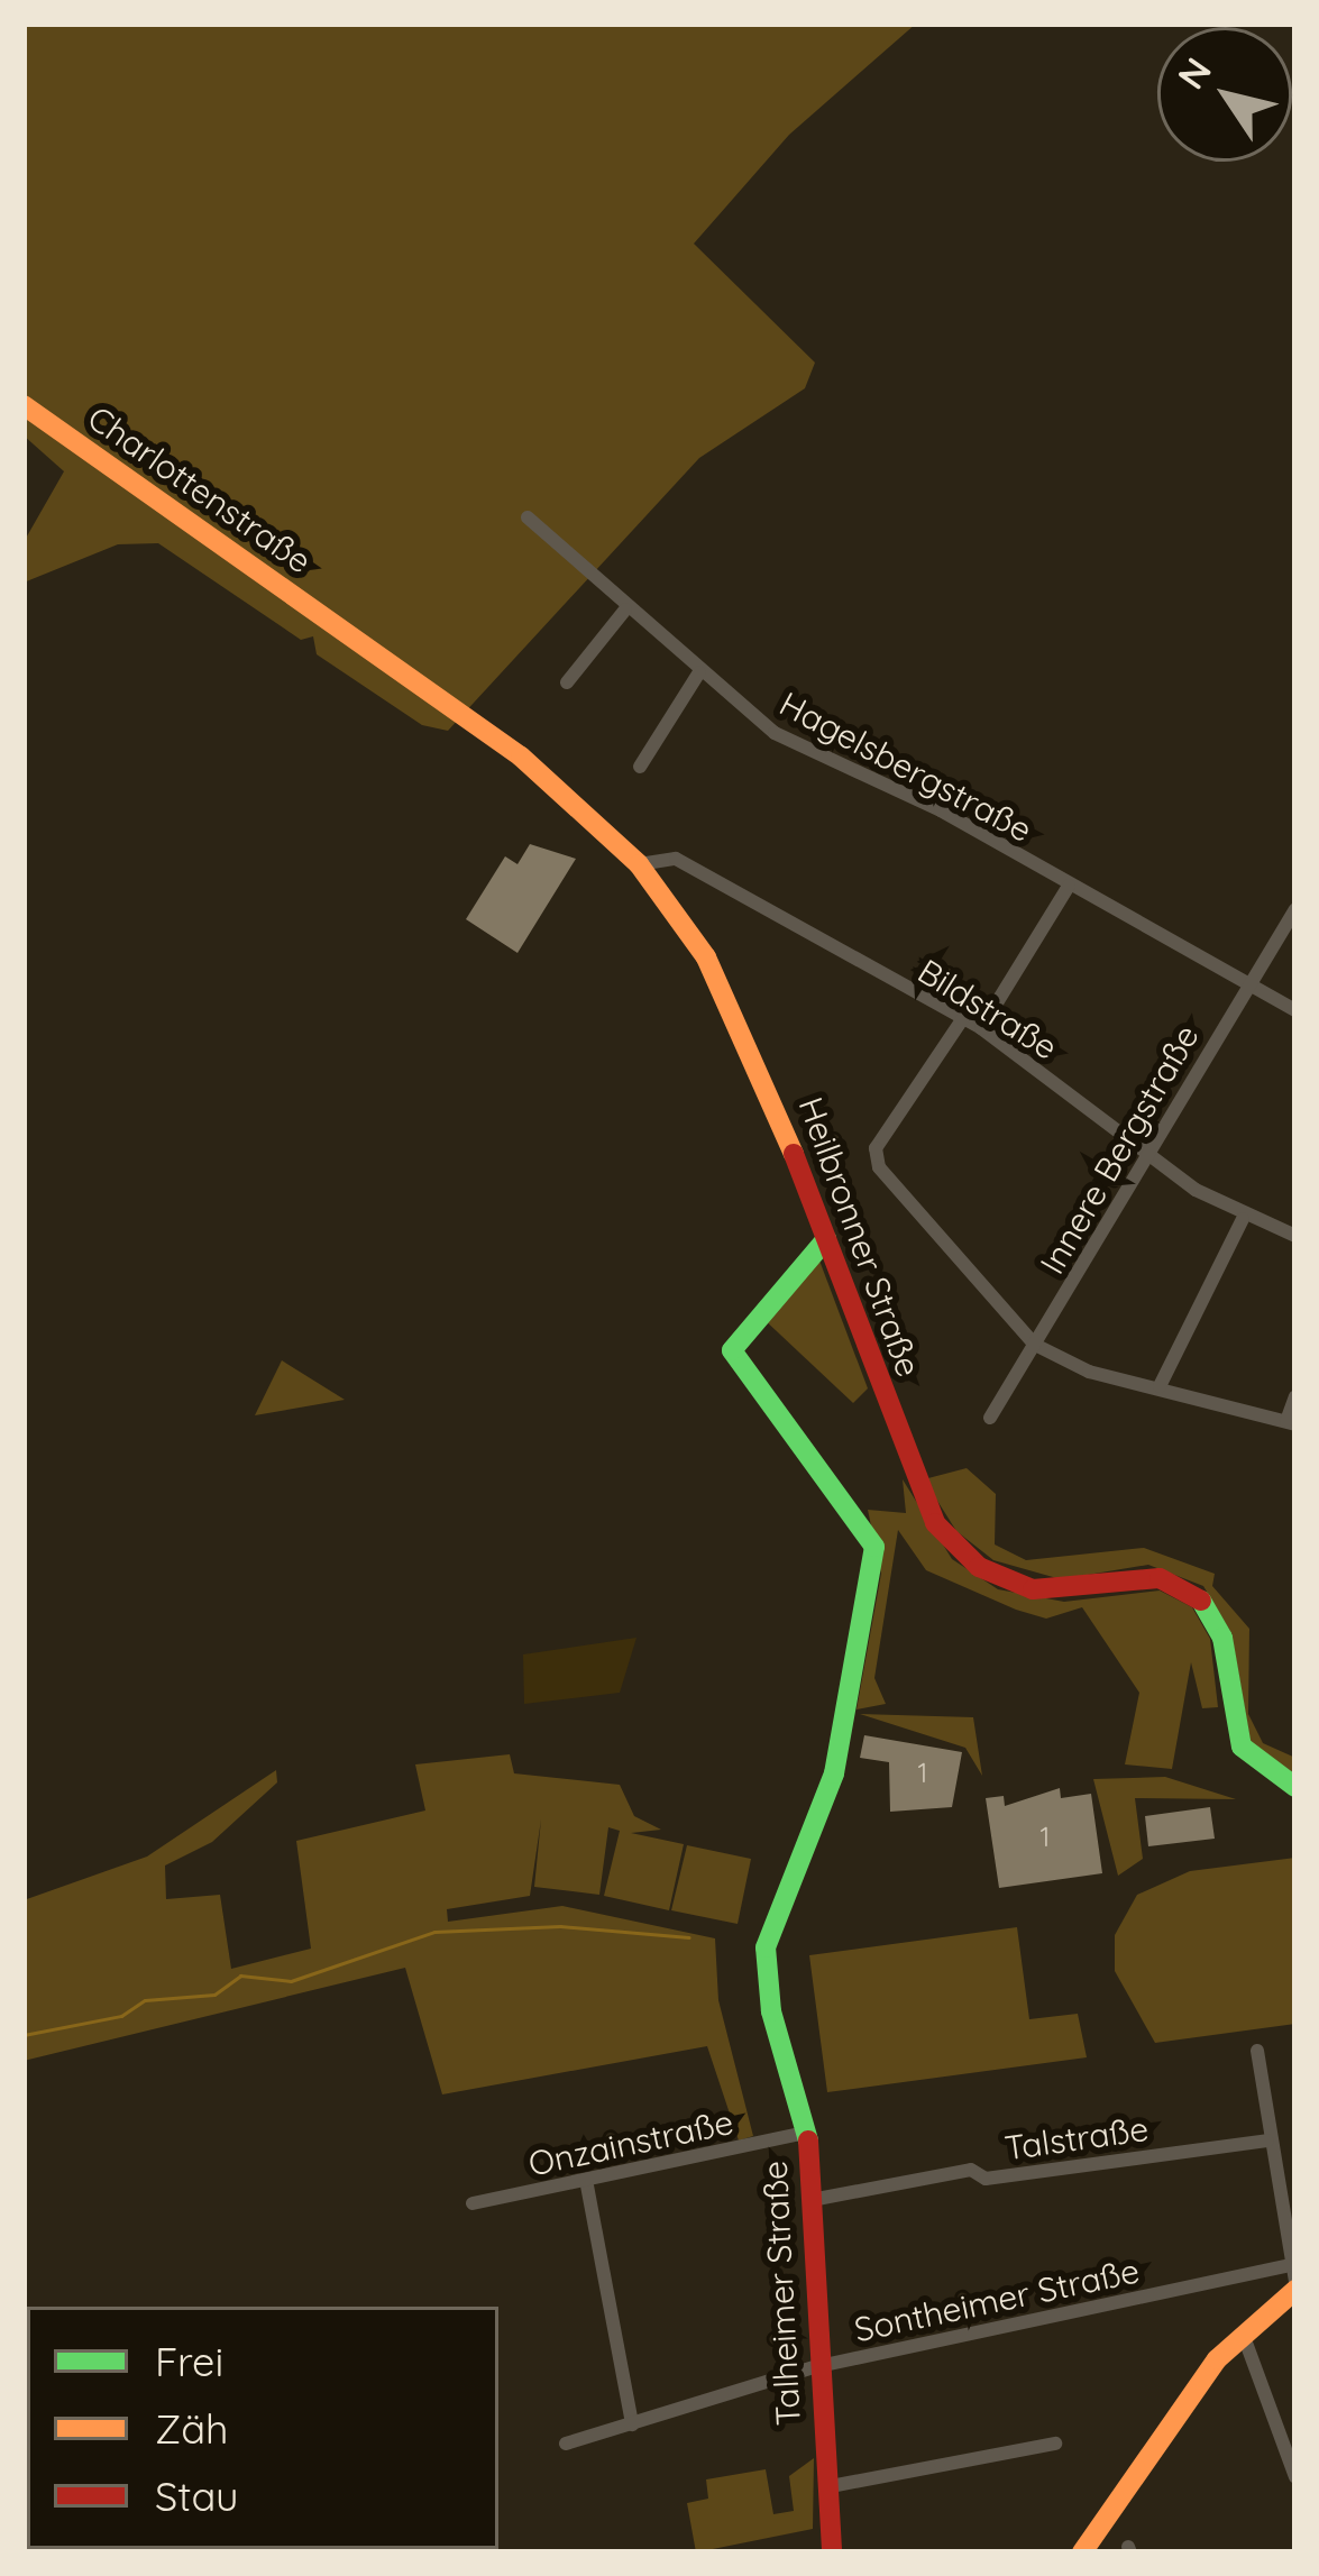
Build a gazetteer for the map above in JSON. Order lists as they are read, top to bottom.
{
  "streets": {
    "main road": ["Charlottenstraße", "Heilbronner Straße", "Talheimer Straße"],
    "street": [
      "Hagelsbergstraße",
      "Bildstraße",
      "Innere Bergstraße",
      "Talstraße",
      "Onzainstraße",
      "Sontheimer Straße"
    ]
  },
  "crossings": [
    ["Charlottenstraße", "Heilbronner Straße"],
    ["Hagelsbergstraße", "Innere Bergstraße"],
    ["Bildstraße", "Innere Bergstraße"],
    ["Bildstraße", "Heilbronner Straße"],
    ["Heilbronner Straße", "Talheimer Straße"],
    ["Talstraße", "Talheimer Straße"],
    ["Onzainstraße", "Talheimer Straße"],
    ["Talheimer Straße", "Sontheimer Straße"]
  ],
  "house_numbers": ["1", "1"],
  "legend": ["Frei", "Zäh", "Stau"],
  "north": "top left"
}
